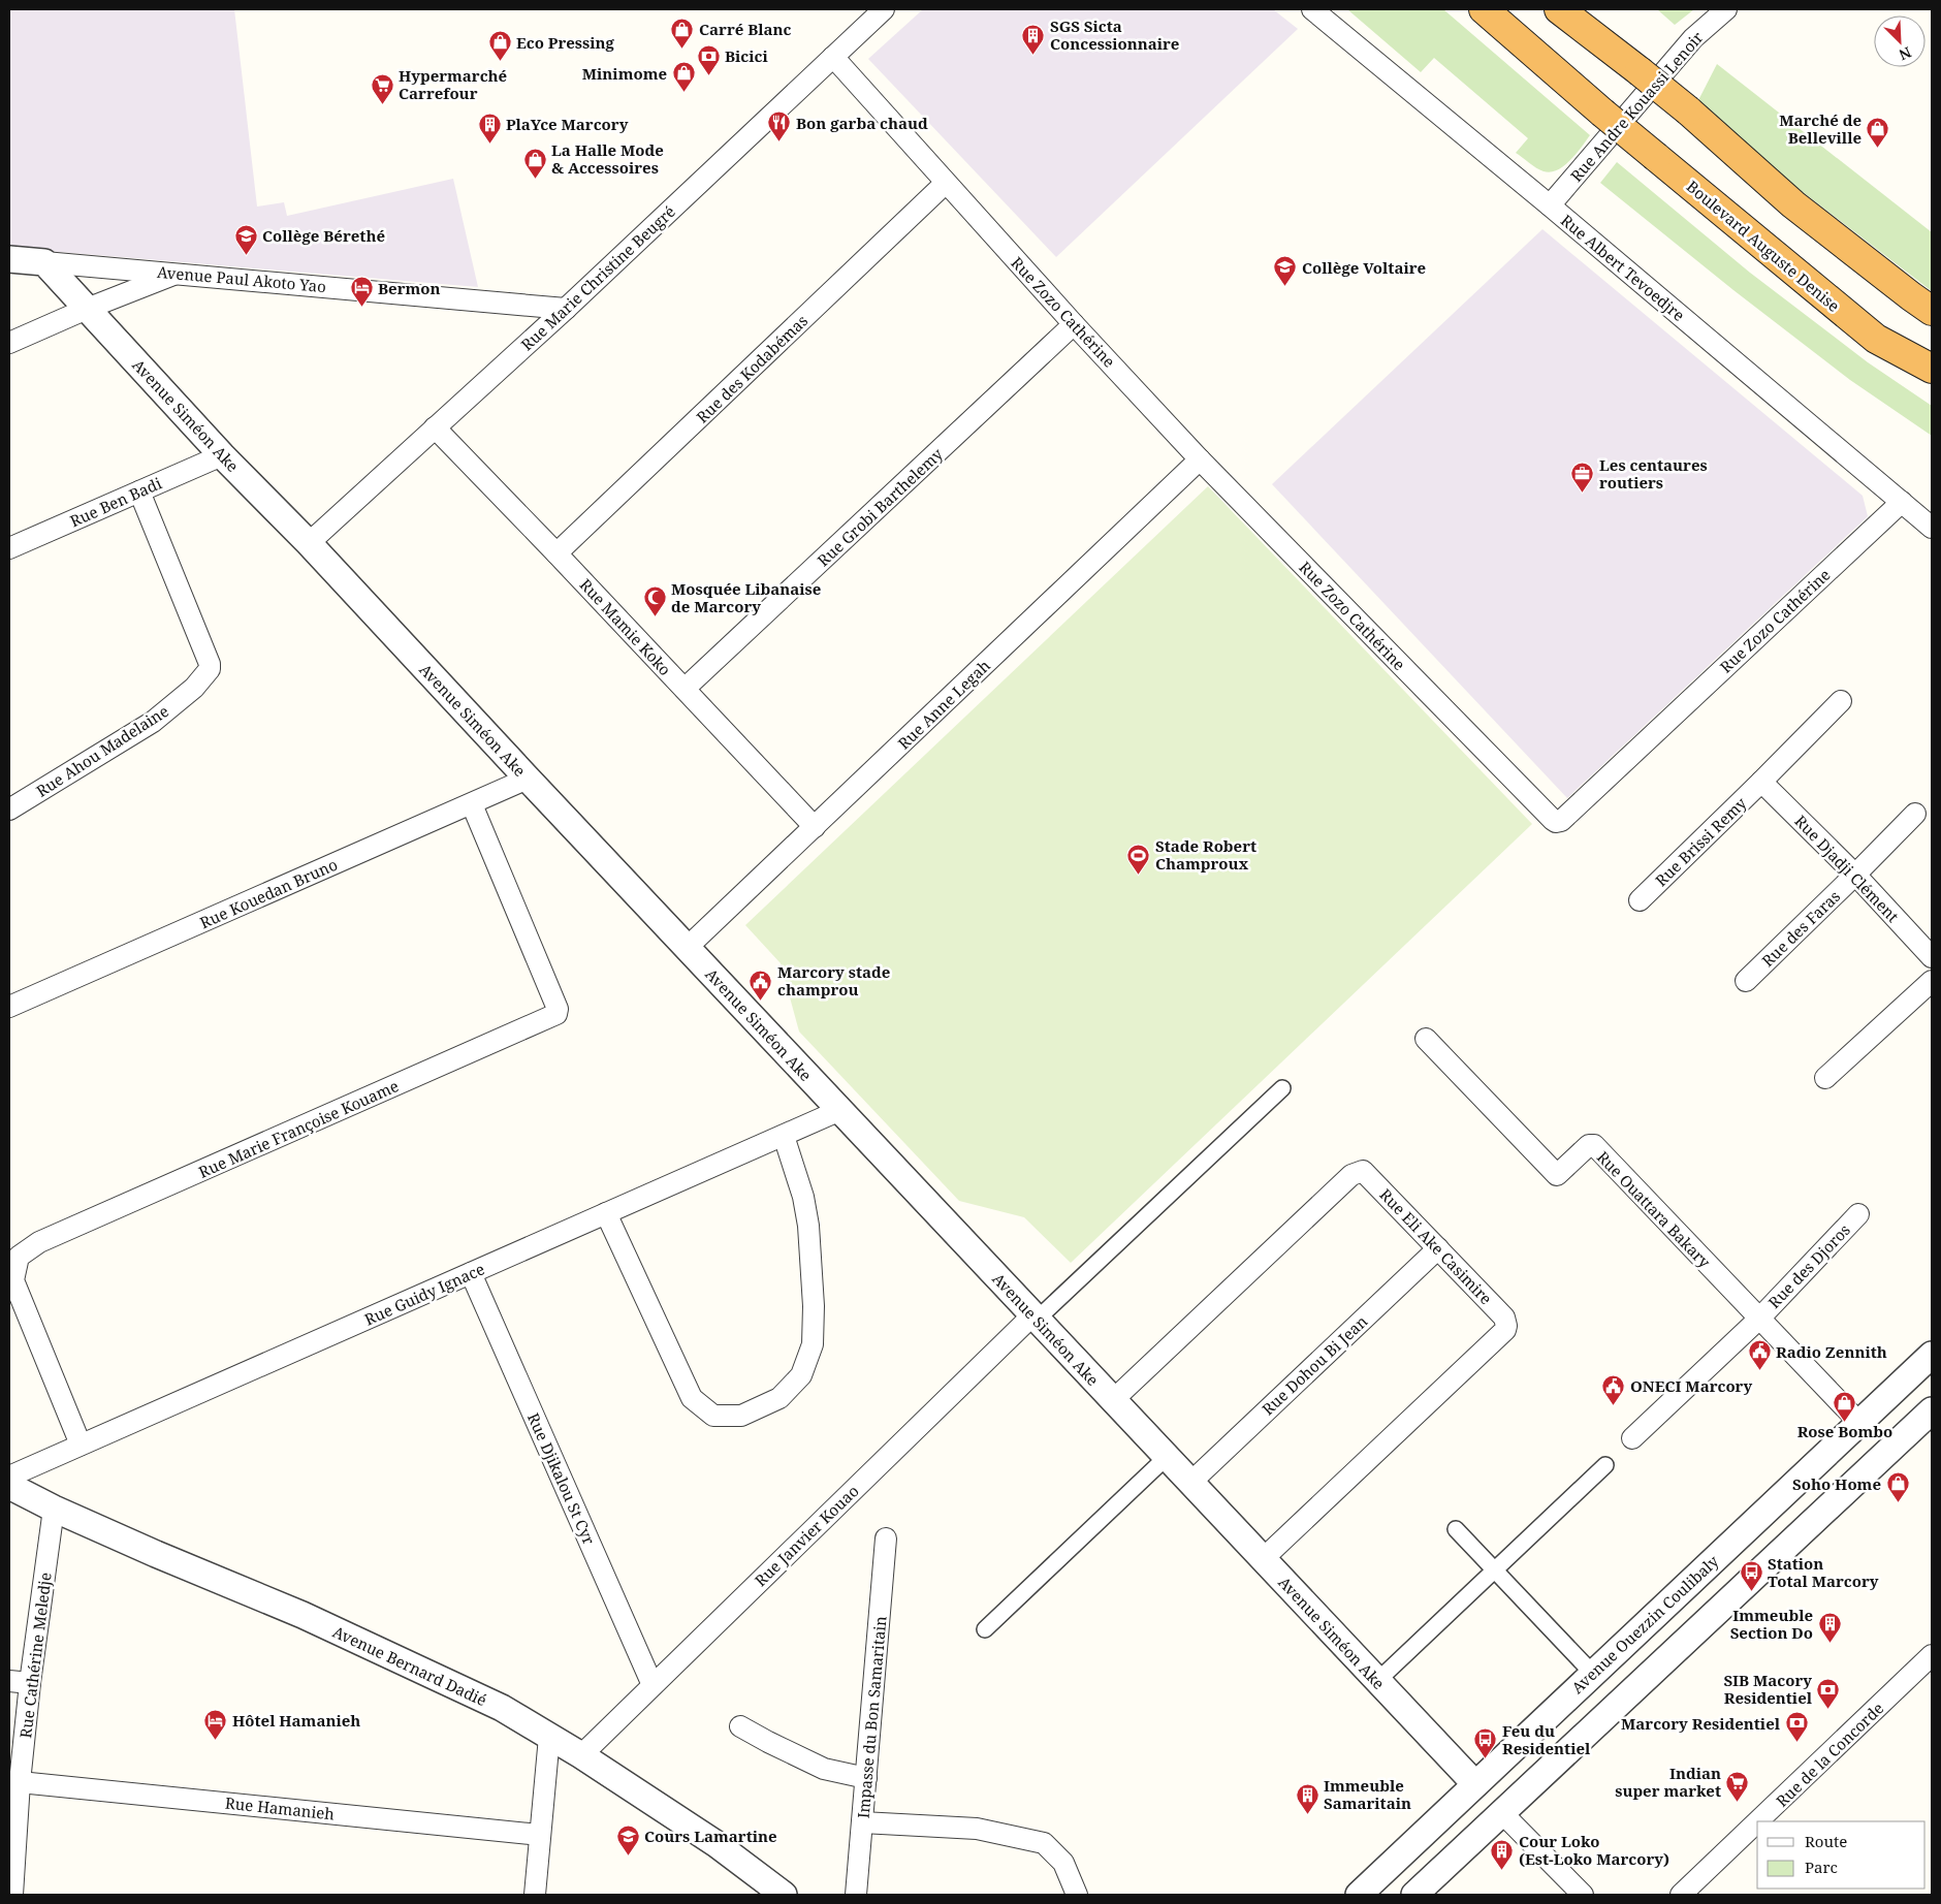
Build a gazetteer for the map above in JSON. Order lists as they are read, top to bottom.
{
  "streets": {
    "highway": ["Boulevard Auguste Denise"],
    "street": [
      "Rue Andre Kouassi Lenoir",
      "Rue Albert Tevoedjre",
      "Rue Marie Christine Beugré",
      "Avenue Paul Akoto Yao",
      "Rue Zozo Cathérine",
      "Rue des Kodabémas",
      "Avenue Siméon Ake",
      "Rue Ben Badi",
      "Rue Grobi Barthelemy",
      "Rue Mamie Koko",
      "Rue Anne Legah",
      "Rue Ahou Madelaine",
      "Rue Brissi Remy",
      "Rue Djadji Clément",
      "Rue Kouedan Bruno",
      "Rue des Faras",
      "Rue Marie Françoise Kouame",
      "Rue Ouattara Bakary",
      "Rue Eli Ake Casimire",
      "Rue des Djoros",
      "Rue Guidy Ignace",
      "Rue Dohou Bi Jean",
      "Rue Djikalou St Cyr",
      "Rue Janvier Kouao",
      "Avenue Ouezzin Coulibaly",
      "Rue Cathérine Meledje",
      "Avenue Bernard Dadié",
      "Impasse du Bon Samaritain",
      "Rue de la Concorde",
      "Rue Hamanieh"
    ]
  },
  "crossings": [
    ["Rue Andre Kouassi Lenoir", "Rue Albert Tevoedjre"],
    ["Rue Albert Tevoedjre", "Rue Zozo Cathérine"],
    ["Rue Marie Christine Beugré", "Avenue Paul Akoto Yao"],
    ["Rue Marie Christine Beugré", "Rue Zozo Cathérine"],
    ["Rue Marie Christine Beugré", "Avenue Siméon Ake"],
    ["Rue Marie Christine Beugré", "Rue Mamie Koko"],
    ["Avenue Paul Akoto Yao", "Avenue Siméon Ake"],
    ["Rue Zozo Cathérine", "Rue des Kodabémas"],
    ["Rue Zozo Cathérine", "Rue Grobi Barthelemy"],
    ["Rue Zozo Cathérine", "Rue Anne Legah"],
    ["Rue des Kodabémas", "Rue Mamie Koko"],
    ["Avenue Siméon Ake", "Rue Ben Badi"],
    ["Avenue Siméon Ake", "Rue Anne Legah"],
    ["Avenue Siméon Ake", "Rue Kouedan Bruno"],
    ["Avenue Siméon Ake", "Rue Eli Ake Casimire"],
    ["Avenue Siméon Ake", "Rue Guidy Ignace"],
    ["Avenue Siméon Ake", "Rue Dohou Bi Jean"],
    ["Avenue Siméon Ake", "Rue Janvier Kouao"],
    ["Avenue Siméon Ake", "Avenue Ouezzin Coulibaly"],
    ["Rue Ben Badi", "Rue Ahou Madelaine"],
    ["Rue Grobi Barthelemy", "Rue Mamie Koko"],
    ["Rue Mamie Koko", "Rue Anne Legah"],
    ["Rue Brissi Remy", "Rue Djadji Clément"],
    ["Rue Djadji Clément", "Rue des Faras"],
    ["Rue Kouedan Bruno", "Rue Marie Françoise Kouame"],
    ["Rue Marie Françoise Kouame", "Rue Guidy Ignace"],
    ["Rue Ouattara Bakary", "Rue des Djoros"],
    ["Rue Ouattara Bakary", "Avenue Ouezzin Coulibaly"],
    ["Rue Eli Ake Casimire", "Rue Dohou Bi Jean"],
    ["Rue Guidy Ignace", "Rue Djikalou St Cyr"],
    ["Rue Djikalou St Cyr", "Rue Janvier Kouao"],
    ["Rue Janvier Kouao", "Avenue Bernard Dadié"],
    ["Rue Cathérine Meledje", "Avenue Bernard Dadié"],
    ["Rue Cathérine Meledje", "Rue Hamanieh"]
  ],
  "places": {
    "shop": [
      "Carré Blanc",
      "Eco Pressing",
      "Minimome",
      "Marché de Belleville",
      "La Halle Mode & Accessoires",
      "Rose Bombo",
      "Soho Home"
    ],
    "building": [
      "SGS Sicta Concessionnaire",
      "PlaYce Marcory",
      "Immeuble Section Do",
      "Immeuble Samaritain",
      "Cour Loko (Est-Loko Marcory)"
    ],
    "bank": ["Bicici", "SIB Macory Residentiel", "Marcory Residentiel"],
    "supermarket": ["Hypermarché Carrefour", "Indian super market"],
    "restaurant": ["Bon garba chaud"],
    "school or university": ["Collège Bérethé", "Collège Voltaire", "Cours Lamartine"],
    "hotel": ["Bermon", "Hôtel Hamanieh"],
    "office": ["Les centaures routiers"],
    "mosque": ["Mosquée Libanaise de Marcory"],
    "sports": ["Stade Robert Champroux"],
    "public building": ["Marcory stade champrou", "Radio Zennith", "ONECI Marcory"],
    "bus stop": ["Station Total Marcory", "Feu du Residentiel"]
  },
  "legend": ["Route", "Parc"],
  "north": "bottom right"
}
